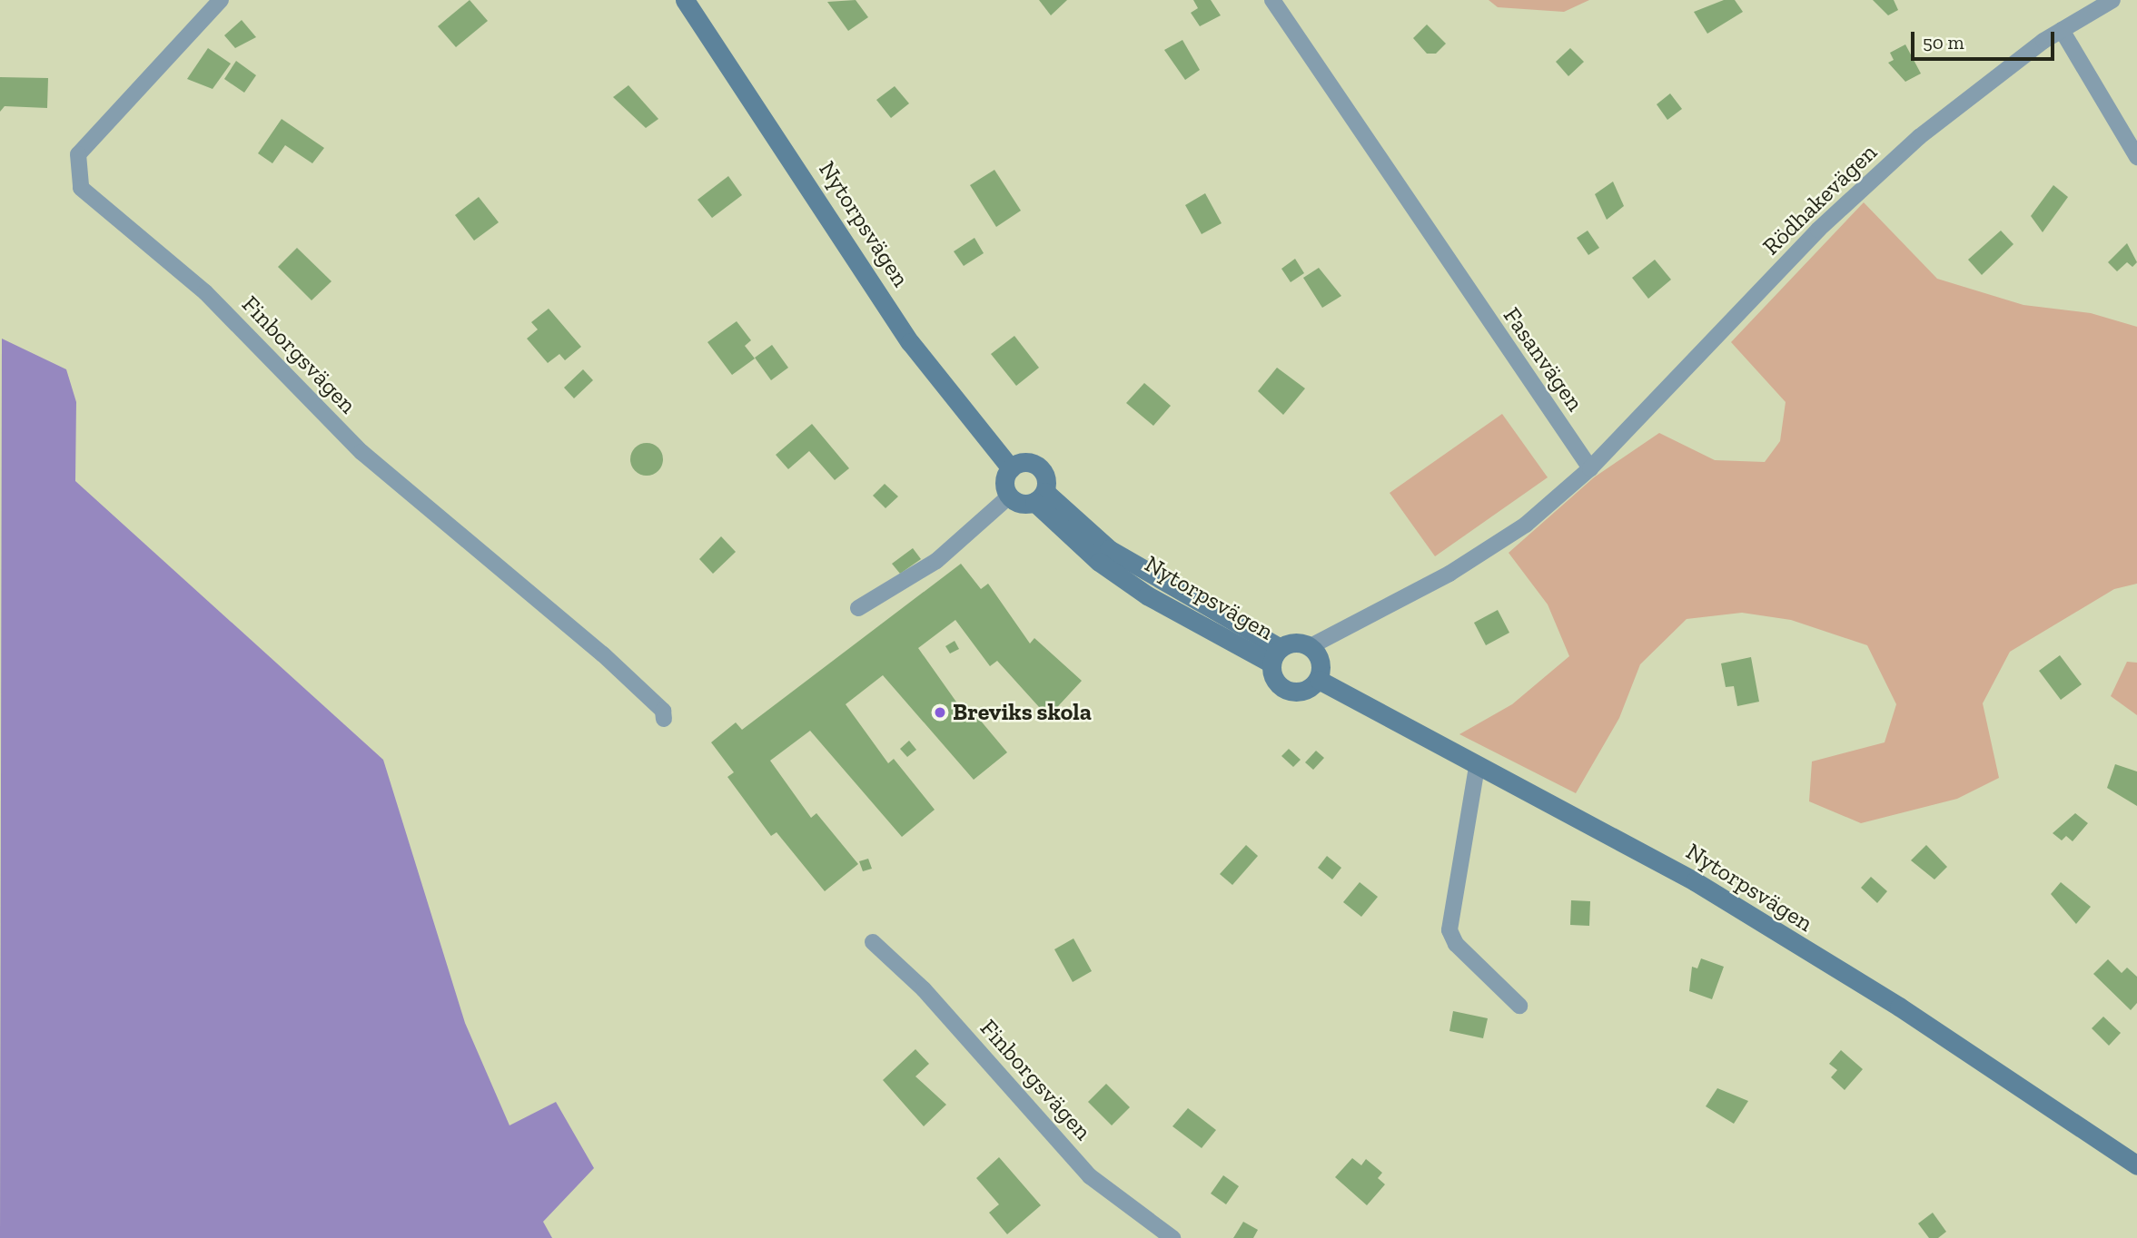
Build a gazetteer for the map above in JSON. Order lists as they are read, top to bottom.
{
  "streets": {
    "street": [
      "Rödhakevägen",
      "Nytorpsvägen",
      "Finborgsvägen",
      "Fasanvägen"
    ]
  },
  "crossings": [
    ["Rödhakevägen", "Fasanvägen"]
  ],
  "places": ["Breviks skola"],
  "scale_bar": "50 m"
}
